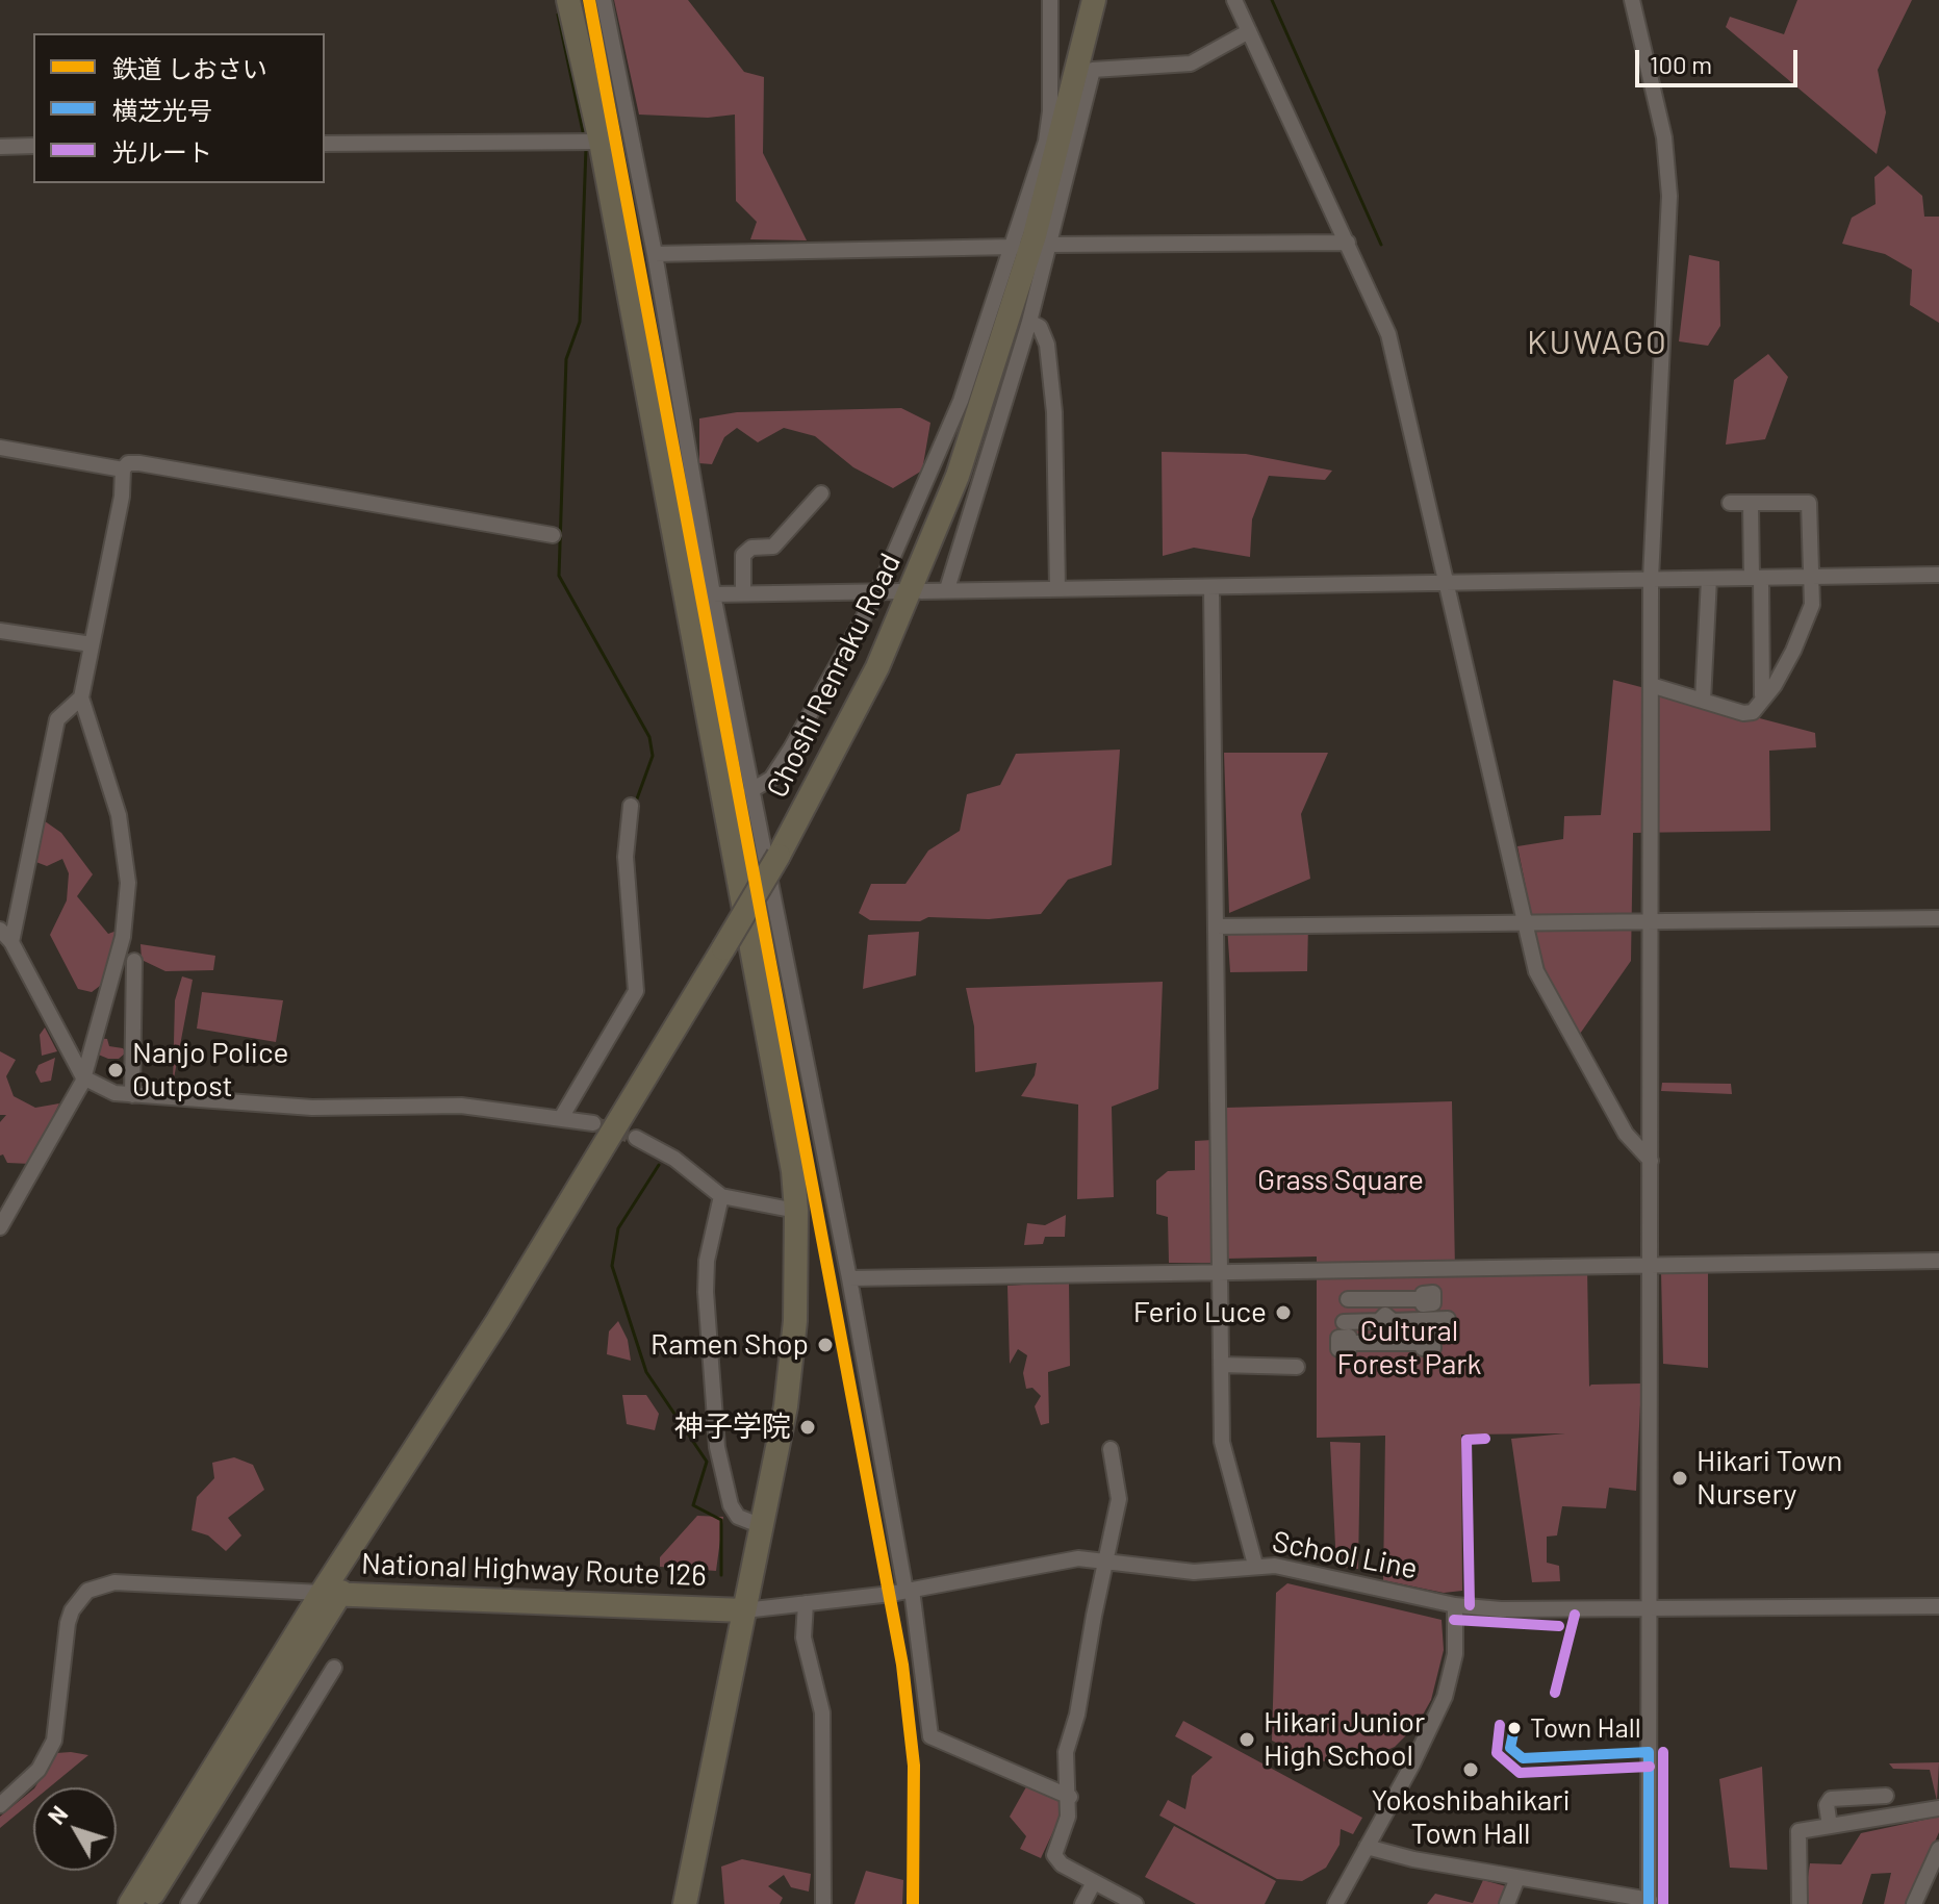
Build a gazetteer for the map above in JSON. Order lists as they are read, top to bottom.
{
  "streets": {
    "highway": ["Choshi Renraku Road", "National Highway Route 126"],
    "street": ["School Line"]
  },
  "crossings": [
    ["Choshi Renraku Road", "National Highway Route 126"],
    ["School Line", "National Highway Route 126"]
  ],
  "districts": ["KUWAGO"],
  "parks": ["Grass Square", "Cultural Forest Park"],
  "places": [
    "Nanjo Police Outpost",
    "Ferio Luce",
    "Ramen Shop",
    "神子学院",
    "Hikari Town Nursery",
    "Town Hall",
    "Hikari Junior High School",
    "Yokoshibahikari Town Hall"
  ],
  "lines": ["rail line しおさい", "transit line 光ルート", "transit line 横芝光号"],
  "legend": ["鉄道 しおさい", "横芝光号", "光ルート"],
  "scale_bar": "100 m",
  "north": "top left"
}
